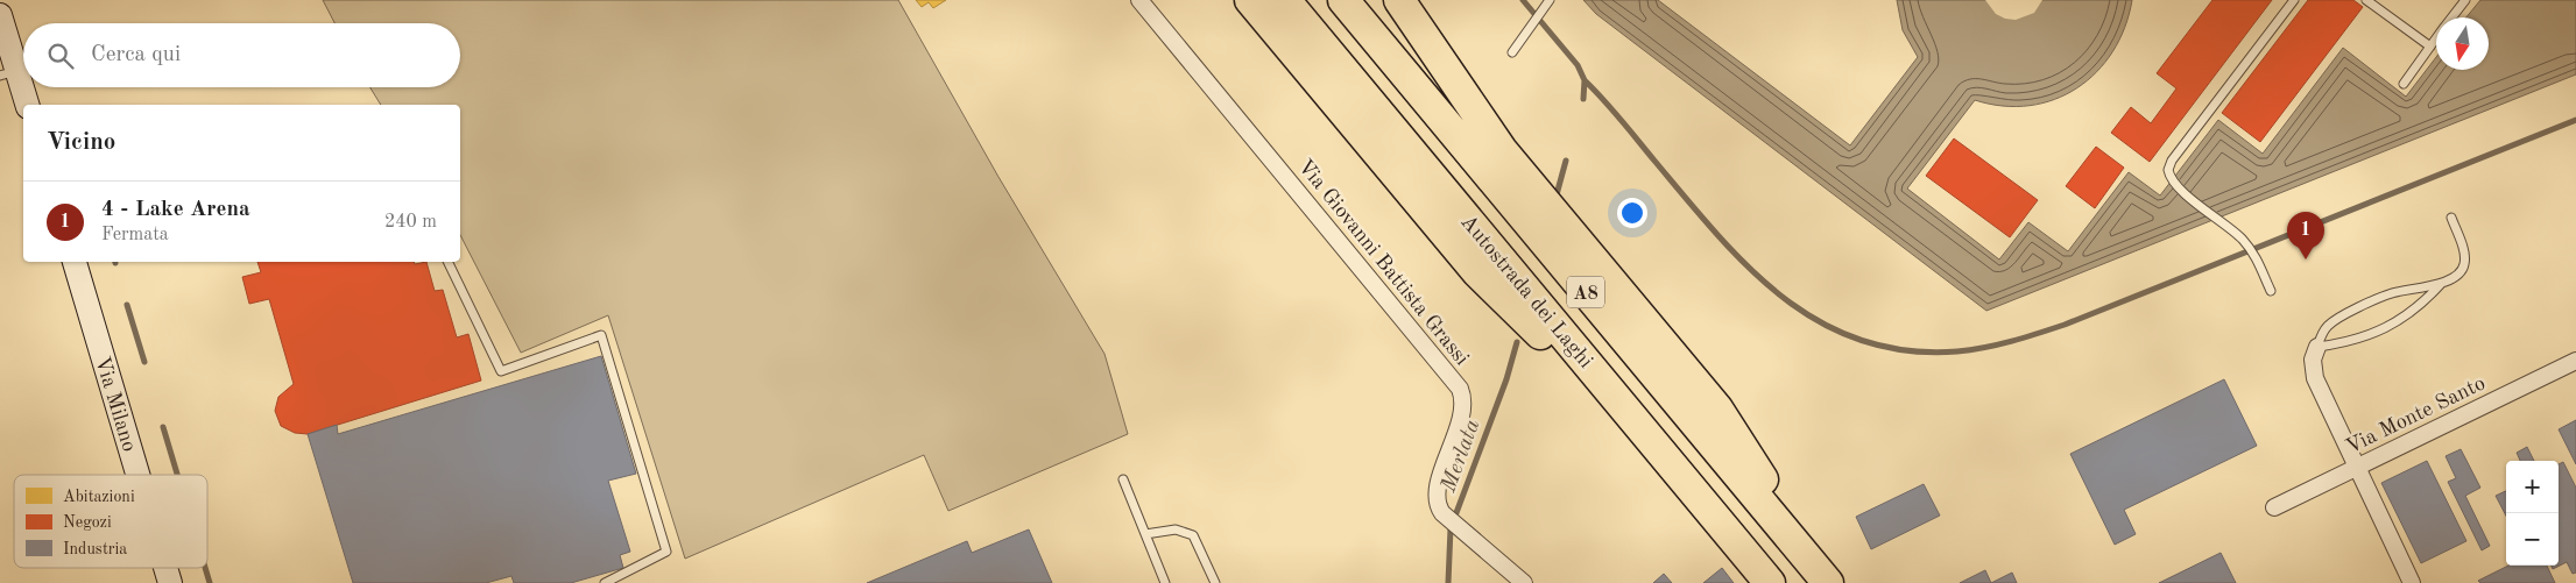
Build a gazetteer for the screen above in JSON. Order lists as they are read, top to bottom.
{
  "streets": {
    "highway": ["Autostrada dei Laghi", "A8"],
    "main road": ["Via Milano"],
    "street": ["Via Giovanni Battista Grassi", "Via Monte Santo"]
  },
  "water": ["Merlata"],
  "legend": ["Abitazioni", "Negozi", "Industria"],
  "north": "bottom",
  "page": {
    "search": "Cerca qui",
    "heading": "Vicino",
    "list": [
      {
        "mark": "1",
        "name": "4 - Lake Arena",
        "note": "Fermata",
        "value": "240 m"
      }
    ],
    "pins": "1",
    "map_buttons": ["+", "−"]
  }
}
